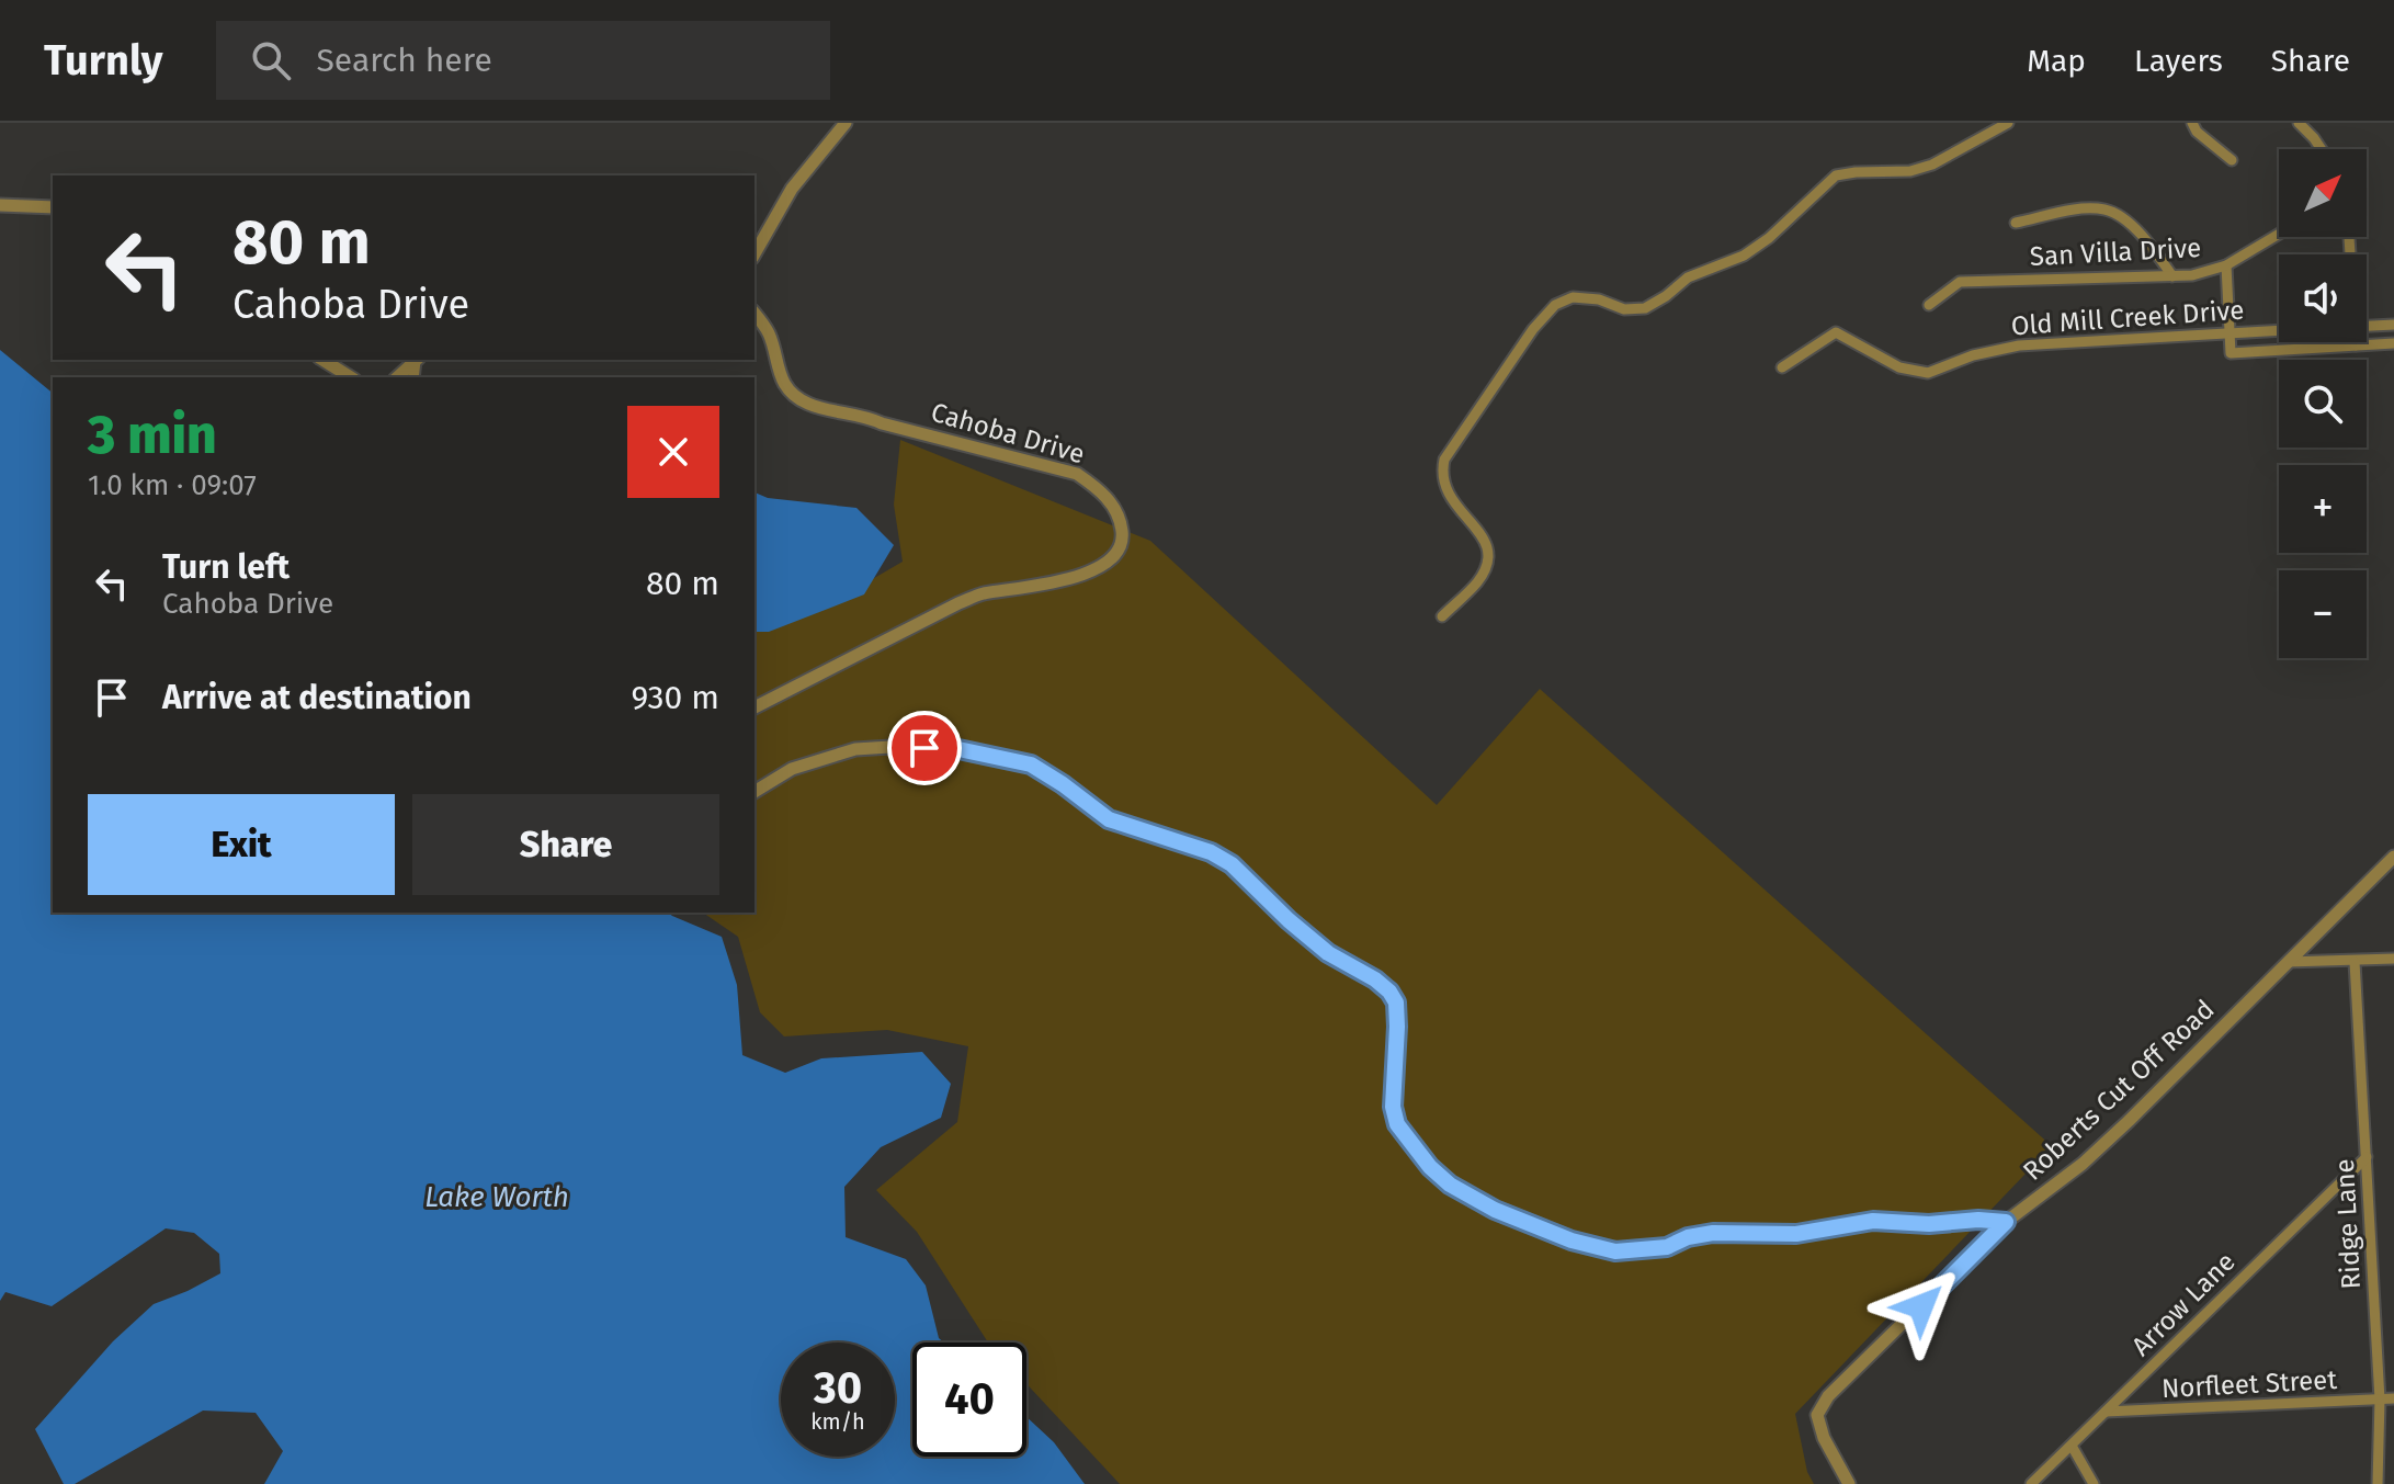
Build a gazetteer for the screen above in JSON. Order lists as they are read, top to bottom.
{
  "streets": {
    "street": [
      "San Villa Drive",
      "Old Mill Creek Drive",
      "Cahoba Drive",
      "Roberts Cut Off Road",
      "Ridge Lane",
      "Arrow Lane",
      "Norfleet Street"
    ]
  },
  "crossings": [
    ["Ridge Lane", "Arrow Lane"],
    ["Ridge Lane", "Norfleet Street"],
    ["Arrow Lane", "Norfleet Street"]
  ],
  "water": ["Lake Worth"],
  "north": "top right",
  "page": {
    "header": "Turnly",
    "search": "Search here",
    "nav": ["Map", "Layers", "Share"],
    "map_buttons": ["+", "−"],
    "turn": ["80 m", "Cahoba Drive"],
    "heading": ["3 min", "1.0 km · 09:07"],
    "list": [
      {
        "name": "Turn left",
        "note": "Cahoba Drive",
        "value": "80 m"
      },
      {
        "name": "Arrive at destination",
        "value": "930 m"
      }
    ],
    "buttons": ["Exit", "Share"],
    "speed": "30 km/h",
    "limit": "40"
  }
}
